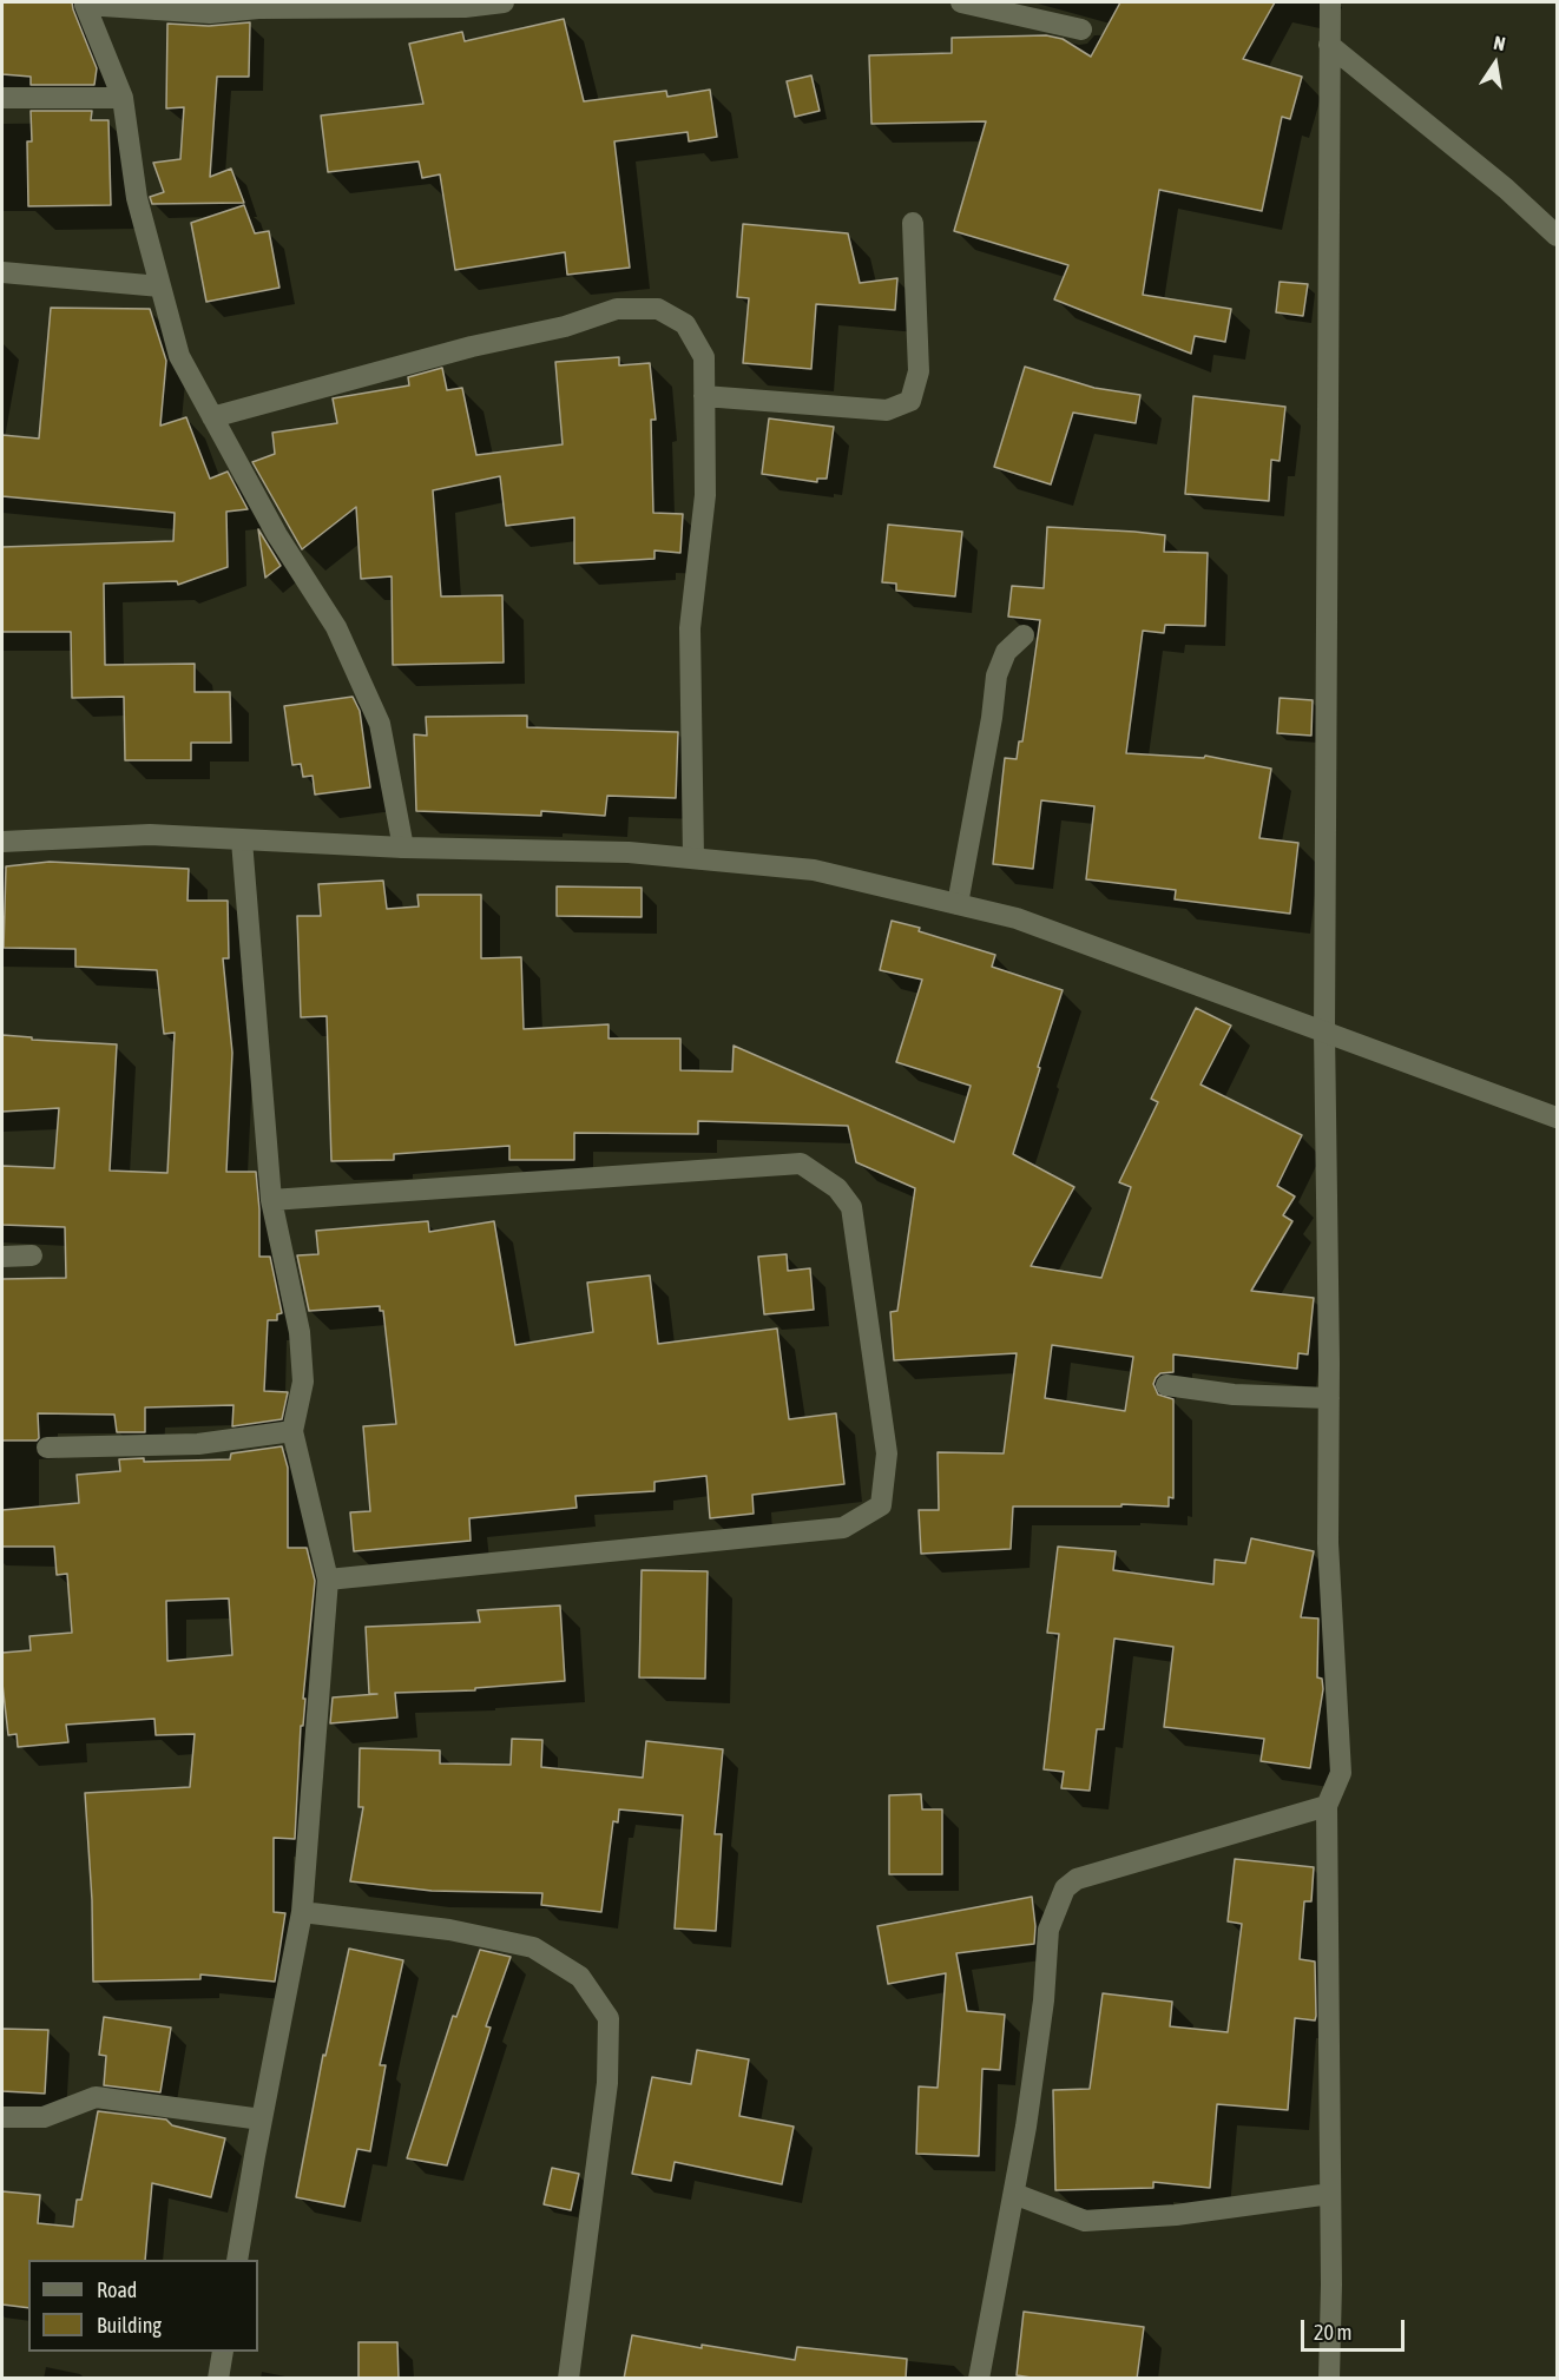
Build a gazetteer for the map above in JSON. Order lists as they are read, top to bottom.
{
  "legend": ["Road", "Building"],
  "scale_bar": "20 m",
  "north": "top"
}
